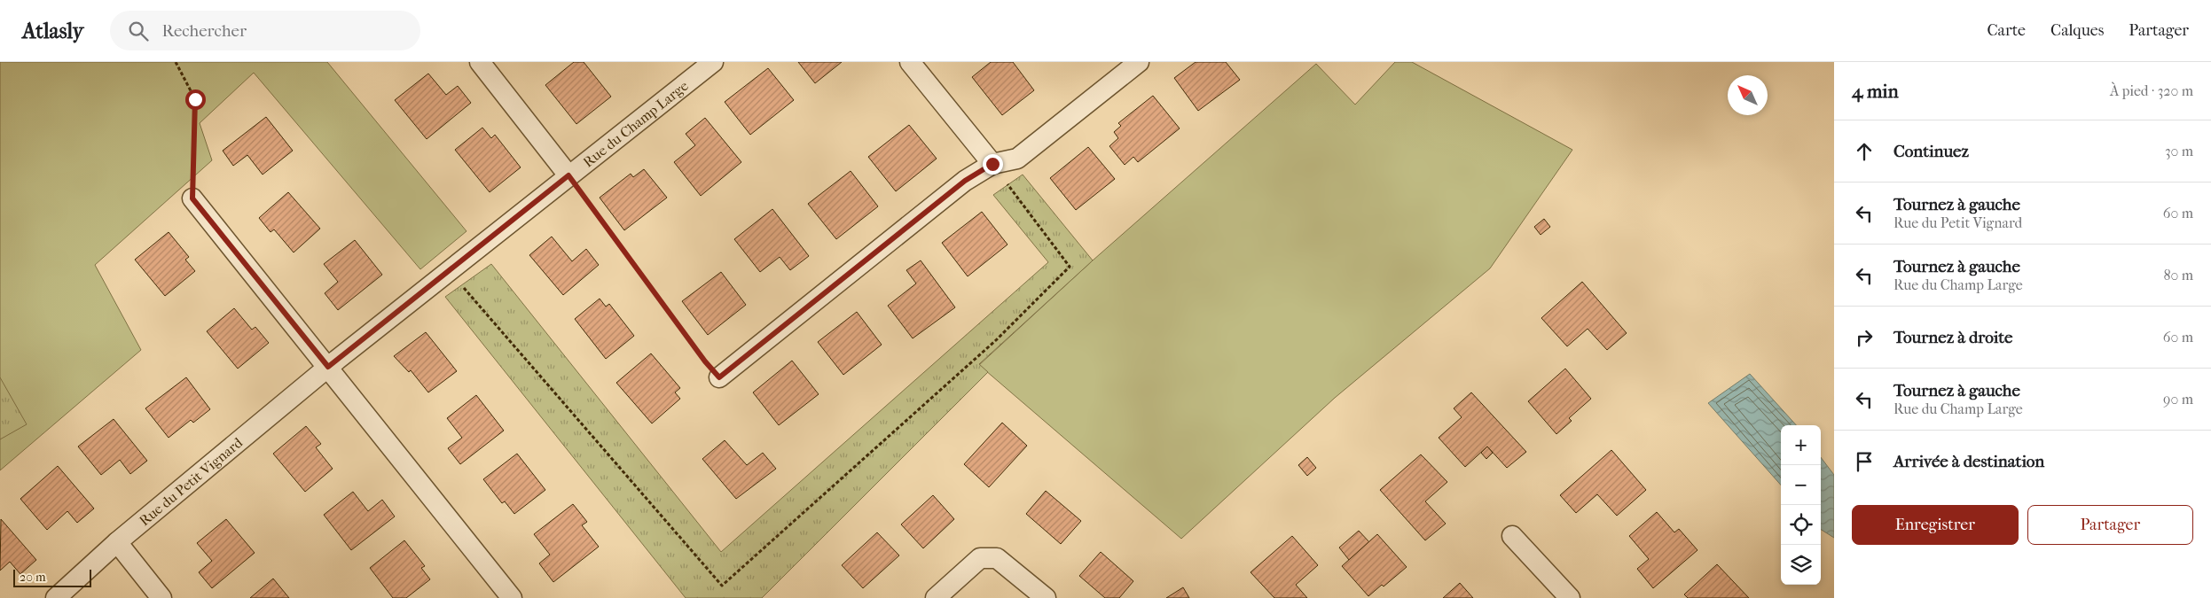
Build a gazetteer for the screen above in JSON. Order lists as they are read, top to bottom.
{
  "streets": {
    "street": ["Rue du Champ Large", "Rue du Petit Vignard"]
  },
  "crossings": [
    ["Rue du Champ Large", "Rue du Petit Vignard"]
  ],
  "scale_bar": "20 m",
  "north": "top left",
  "page": {
    "header": "Atlasly",
    "search": "Rechercher",
    "nav": ["Carte", "Calques", "Partager"],
    "heading": ["4 min", "À pied · 320 m"],
    "list": [
      ["Continuez", "30 m"],
      ["Tournez à gauche", "Rue du Petit Vignard", "60 m"],
      ["Tournez à gauche", "Rue du Champ Large", "80 m"],
      ["Tournez à droite", "60 m"],
      ["Tournez à gauche", "Rue du Champ Large", "90 m"],
      "Arrivée à destination"
    ],
    "map_buttons": ["+", "−"],
    "buttons": ["Enregistrer", "Partager"],
    "scale": "20 m"
  }
}
